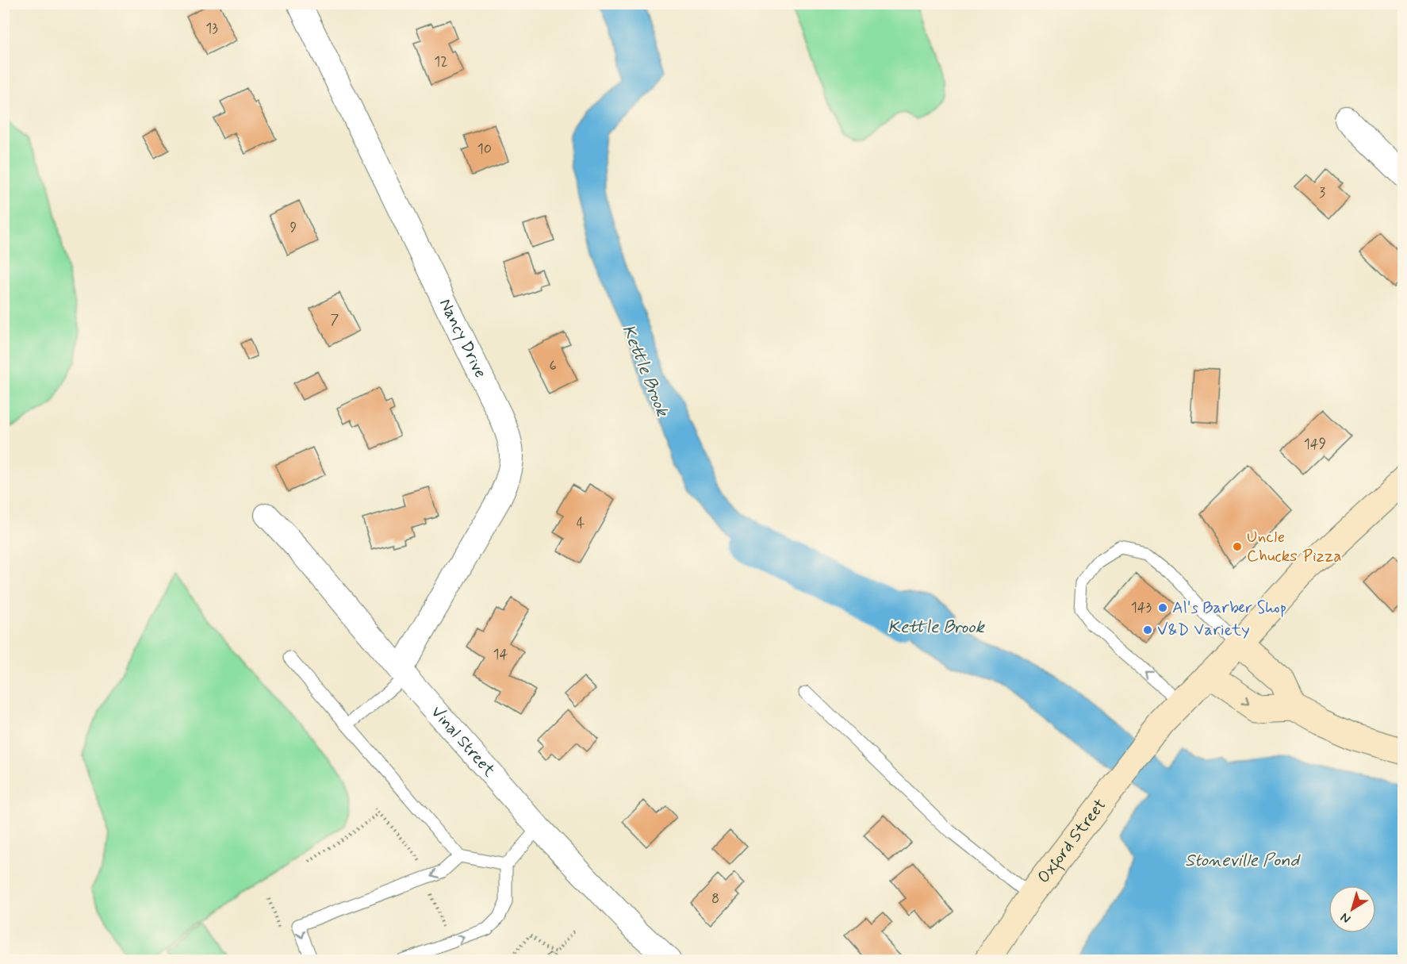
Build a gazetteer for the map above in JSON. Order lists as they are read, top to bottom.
{
  "streets": {
    "main road": ["Oxford Street"],
    "street": ["Nancy Drive", "Vinal Street"]
  },
  "crossings": [
    ["Nancy Drive", "Vinal Street"]
  ],
  "water": ["Kettle Brook", "Stoneville Pond"],
  "places": ["Uncle Chucks Pizza", "Al's Barber Shop", "V&D Variety"],
  "house_numbers": [
    "13",
    "12",
    "10",
    "3",
    "9",
    "7",
    "6",
    "149",
    "4",
    "143",
    "14",
    "8"
  ],
  "north": "bottom left"
}
